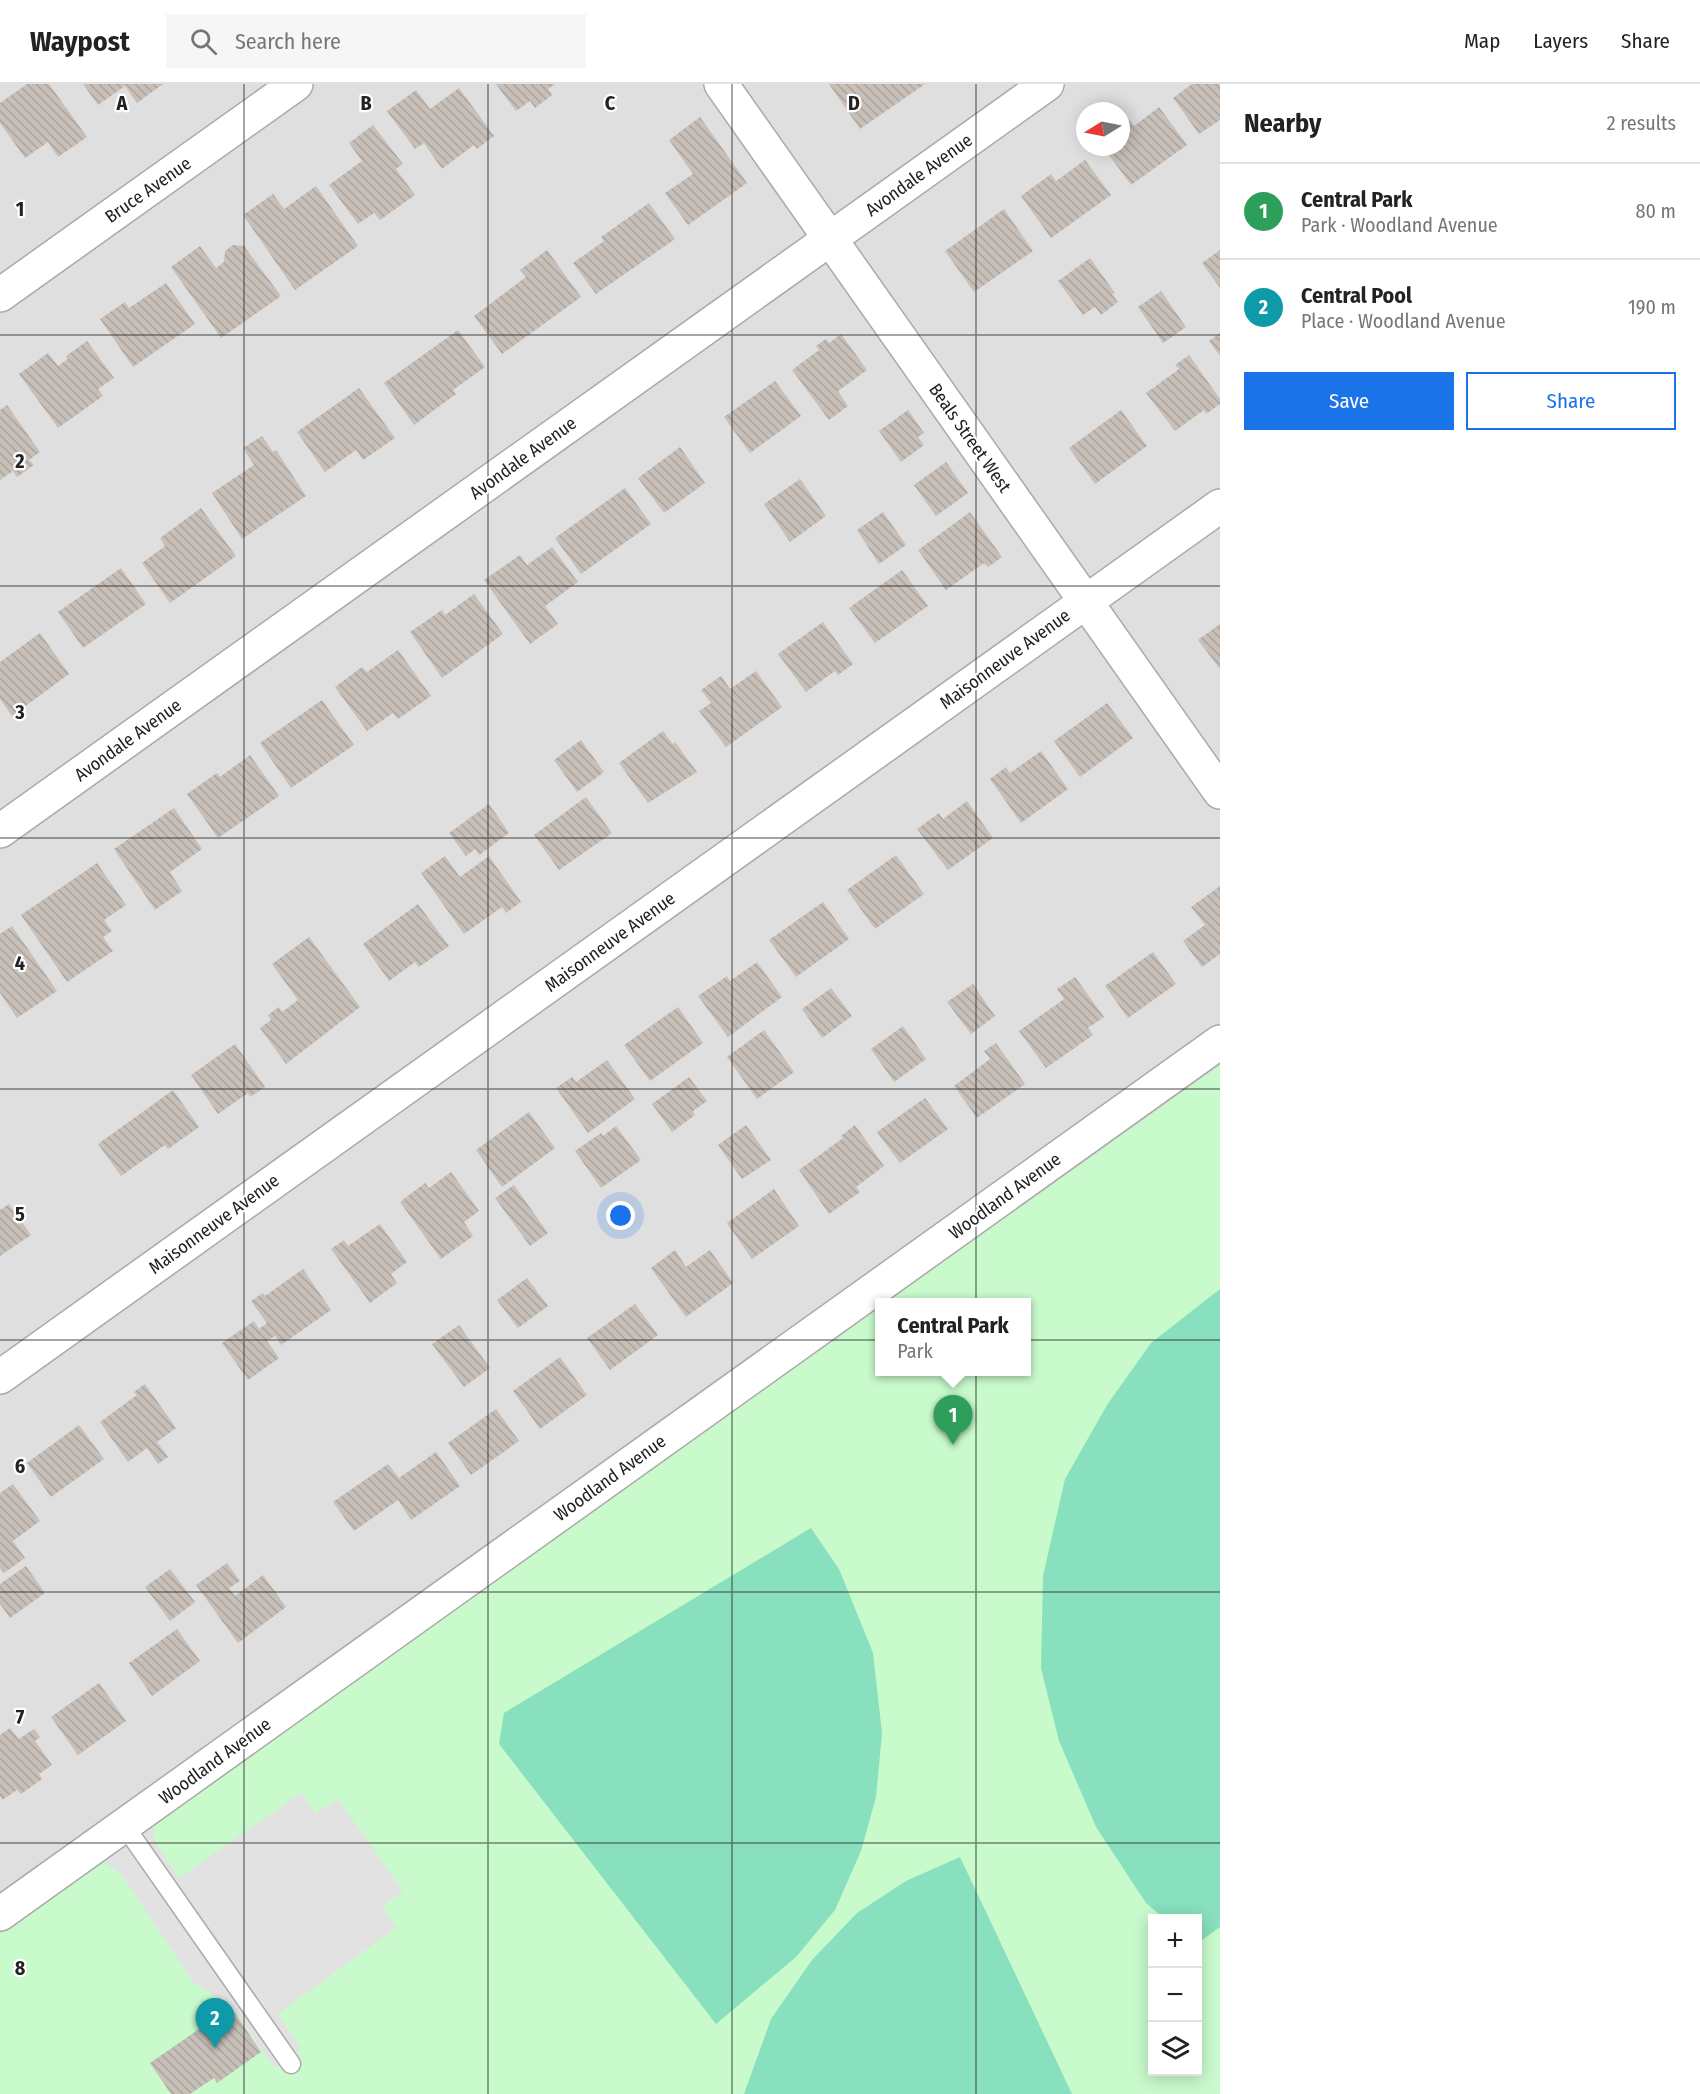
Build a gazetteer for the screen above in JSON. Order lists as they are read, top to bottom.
{
  "streets": {
    "street": [
      "Avondale Avenue",
      "Bruce Avenue",
      "Beals Street West",
      "Maisonneuve Avenue",
      "Woodland Avenue"
    ]
  },
  "crossings": [
    ["Avondale Avenue", "Beals Street West"],
    ["Beals Street West", "Maisonneuve Avenue"]
  ],
  "north": "left",
  "page": {
    "header": "Waypost",
    "search": "Search here",
    "nav": ["Map", "Layers", "Share"],
    "heading": ["Nearby", "2 results"],
    "list": [
      {
        "mark": "1",
        "name": "Central Park",
        "note": "Park · Woodland Avenue",
        "value": "80 m"
      },
      {
        "mark": "2",
        "name": "Central Pool",
        "note": "Place · Woodland Avenue",
        "value": "190 m"
      }
    ],
    "buttons": ["Save", "Share"],
    "popup": ["Central Park", "Park"],
    "pins": ["1", "2"],
    "map_buttons": ["+", "−"]
  },
  "grid": {
    "columns": [
      "A",
      "B",
      "C",
      "D"
    ],
    "rows": [
      "1",
      "2",
      "3",
      "4",
      "5",
      "6",
      "7",
      "8"
    ]
  }
}
